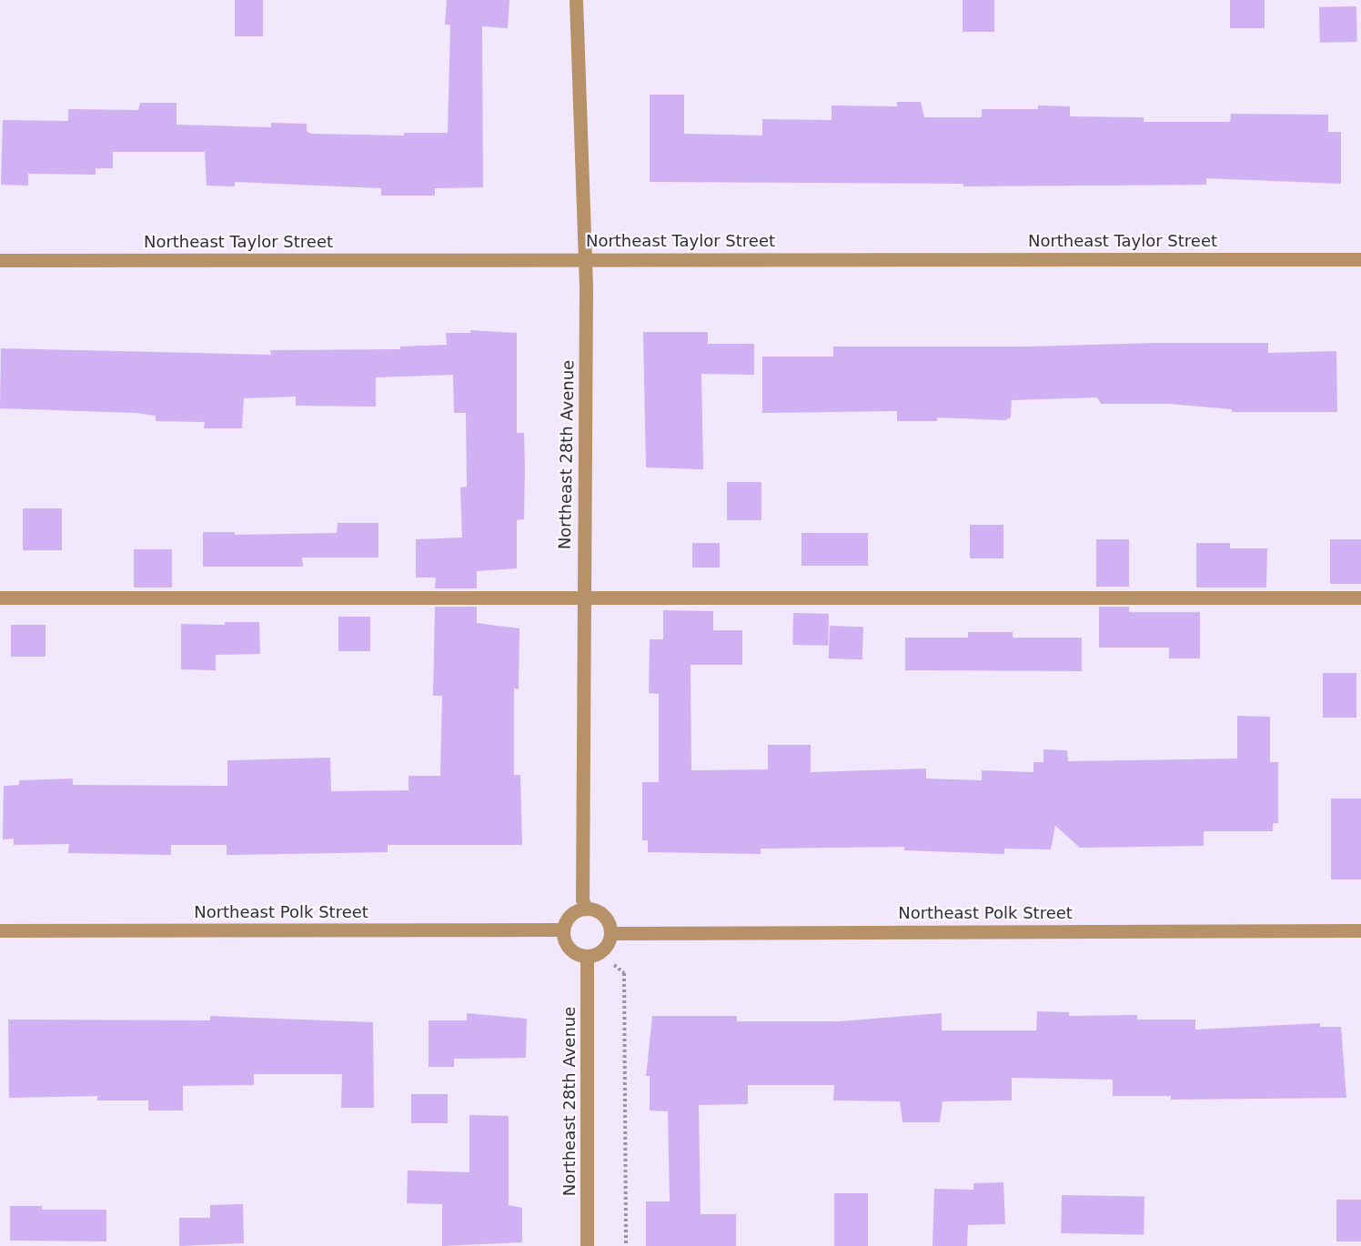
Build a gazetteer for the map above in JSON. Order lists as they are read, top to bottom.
{
  "streets": {
    "street": ["Northeast Taylor Street", "Northeast 28th Avenue", "Northeast Polk Street"]
  },
  "crossings": [
    ["Northeast Taylor Street", "Northeast 28th Avenue"],
    ["Northeast 28th Avenue", "Northeast Polk Street"]
  ]
}
